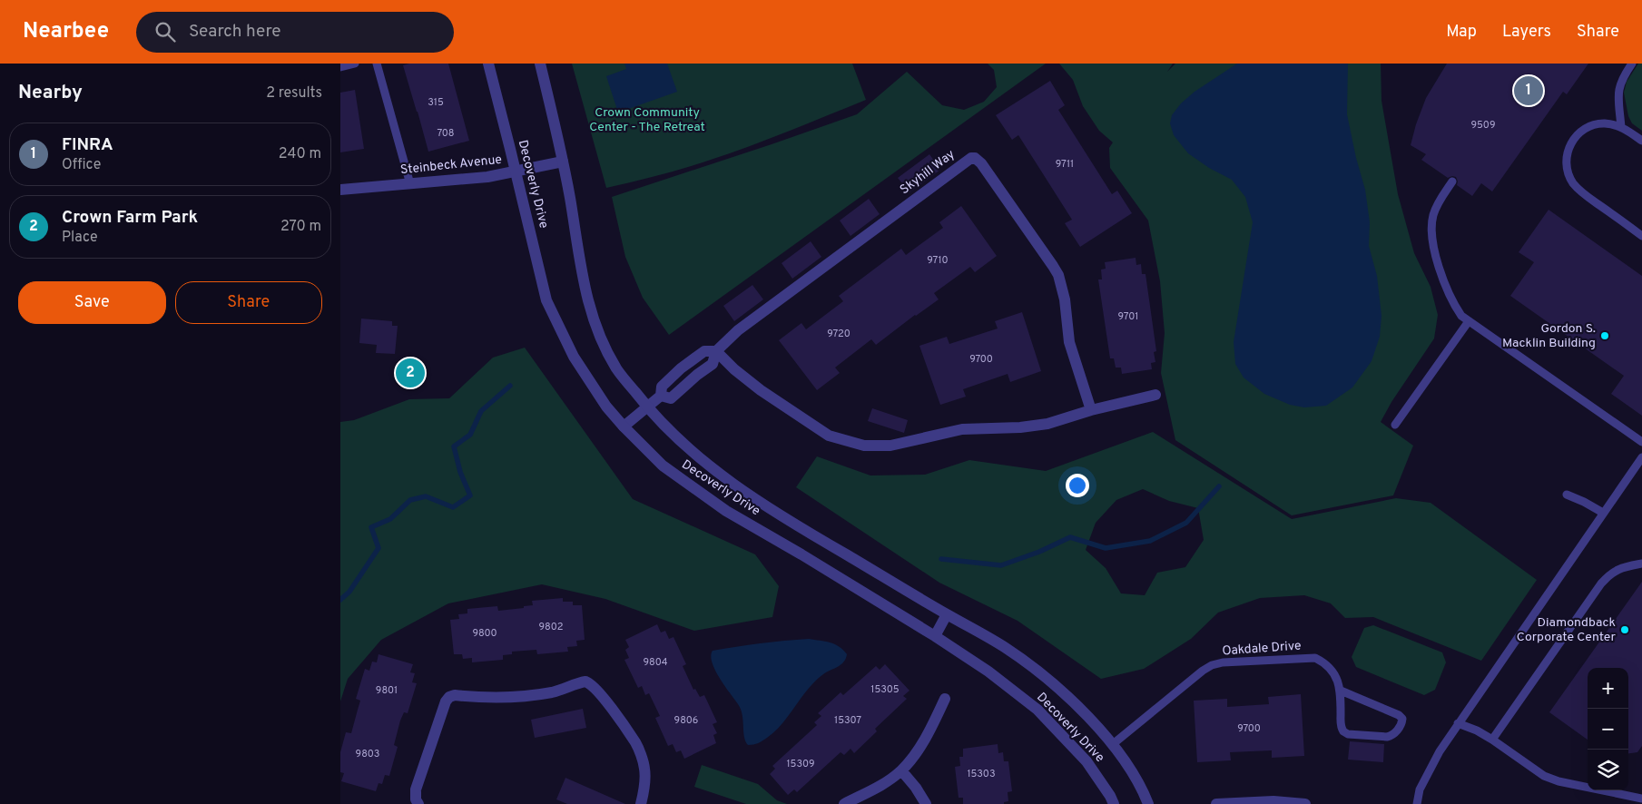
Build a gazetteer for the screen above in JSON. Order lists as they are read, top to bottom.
{
  "streets": {
    "street": ["Steinbeck Avenue", "Skyhill Way", "Decoverly Drive"],
    "lane": ["Oakdale Drive"]
  },
  "crossings": [
    ["Steinbeck Avenue", "Decoverly Drive"],
    ["Skyhill Way", "Decoverly Drive"],
    ["Decoverly Drive", "Oakdale Drive"]
  ],
  "parks": ["Crown Community Center - The Retreat"],
  "places": ["Gordon S. Macklin Building", "Diamondback Corporate Center"],
  "house_numbers": [
    "315",
    "9509",
    "708",
    "9711",
    "9710",
    "9701",
    "9720",
    "9700",
    "9802",
    "9800",
    "9804",
    "15305",
    "9801",
    "9806",
    "15307",
    "9700",
    "9803",
    "15309",
    "15303"
  ],
  "page": {
    "header": "Nearbee",
    "search": "Search here",
    "nav": ["Map", "Layers", "Share"],
    "heading": ["Nearby", "2 results"],
    "pins": ["1", "2"],
    "list": [
      {
        "mark": "1",
        "name": "FINRA",
        "note": "Office",
        "value": "240 m"
      },
      {
        "mark": "2",
        "name": "Crown Farm Park",
        "note": "Place",
        "value": "270 m"
      }
    ],
    "buttons": ["Save", "Share"],
    "map_buttons": ["+", "−"]
  }
}
